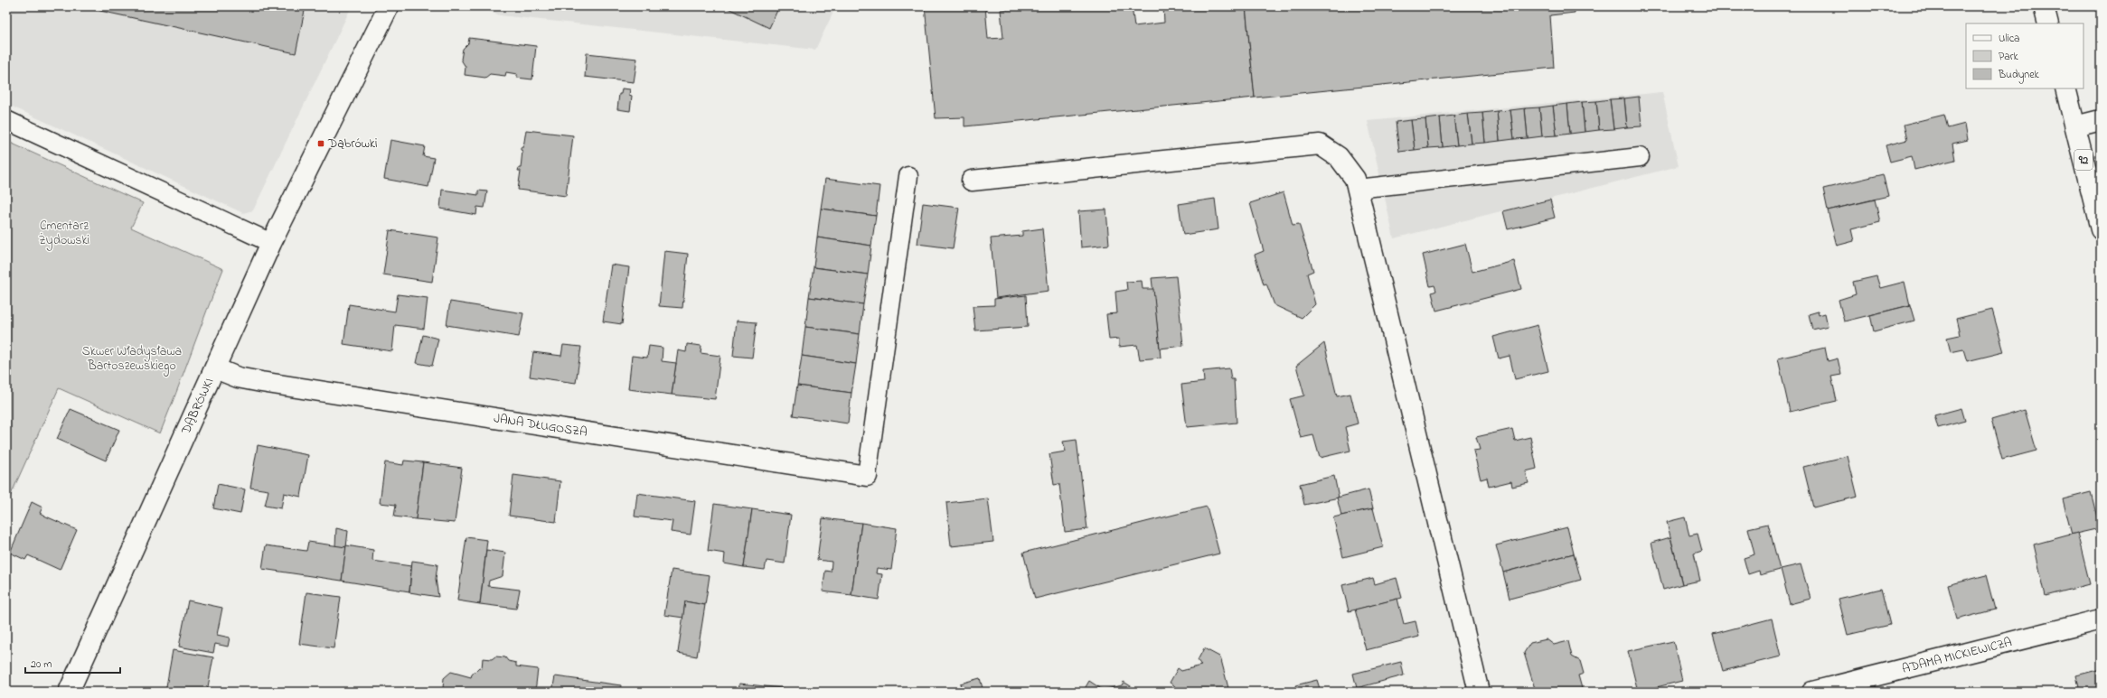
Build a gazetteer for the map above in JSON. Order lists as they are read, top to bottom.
{
  "streets": {
    "street": [
      "92",
      "DĄBRÓWKI",
      "JANA DŁUGOSZA",
      "ADAMA MICKIEWICZA"
    ]
  },
  "crossings": [
    ["DĄBRÓWKI", "JANA DŁUGOSZA"]
  ],
  "parks": ["Cmentarz Żydowski", "Skwer Władysława Bartoszewskiego"],
  "places": {
    "transit": ["Dąbrówki"]
  },
  "legend": ["Ulica", "Park", "Budynek"],
  "scale_bar": "20 m"
}
